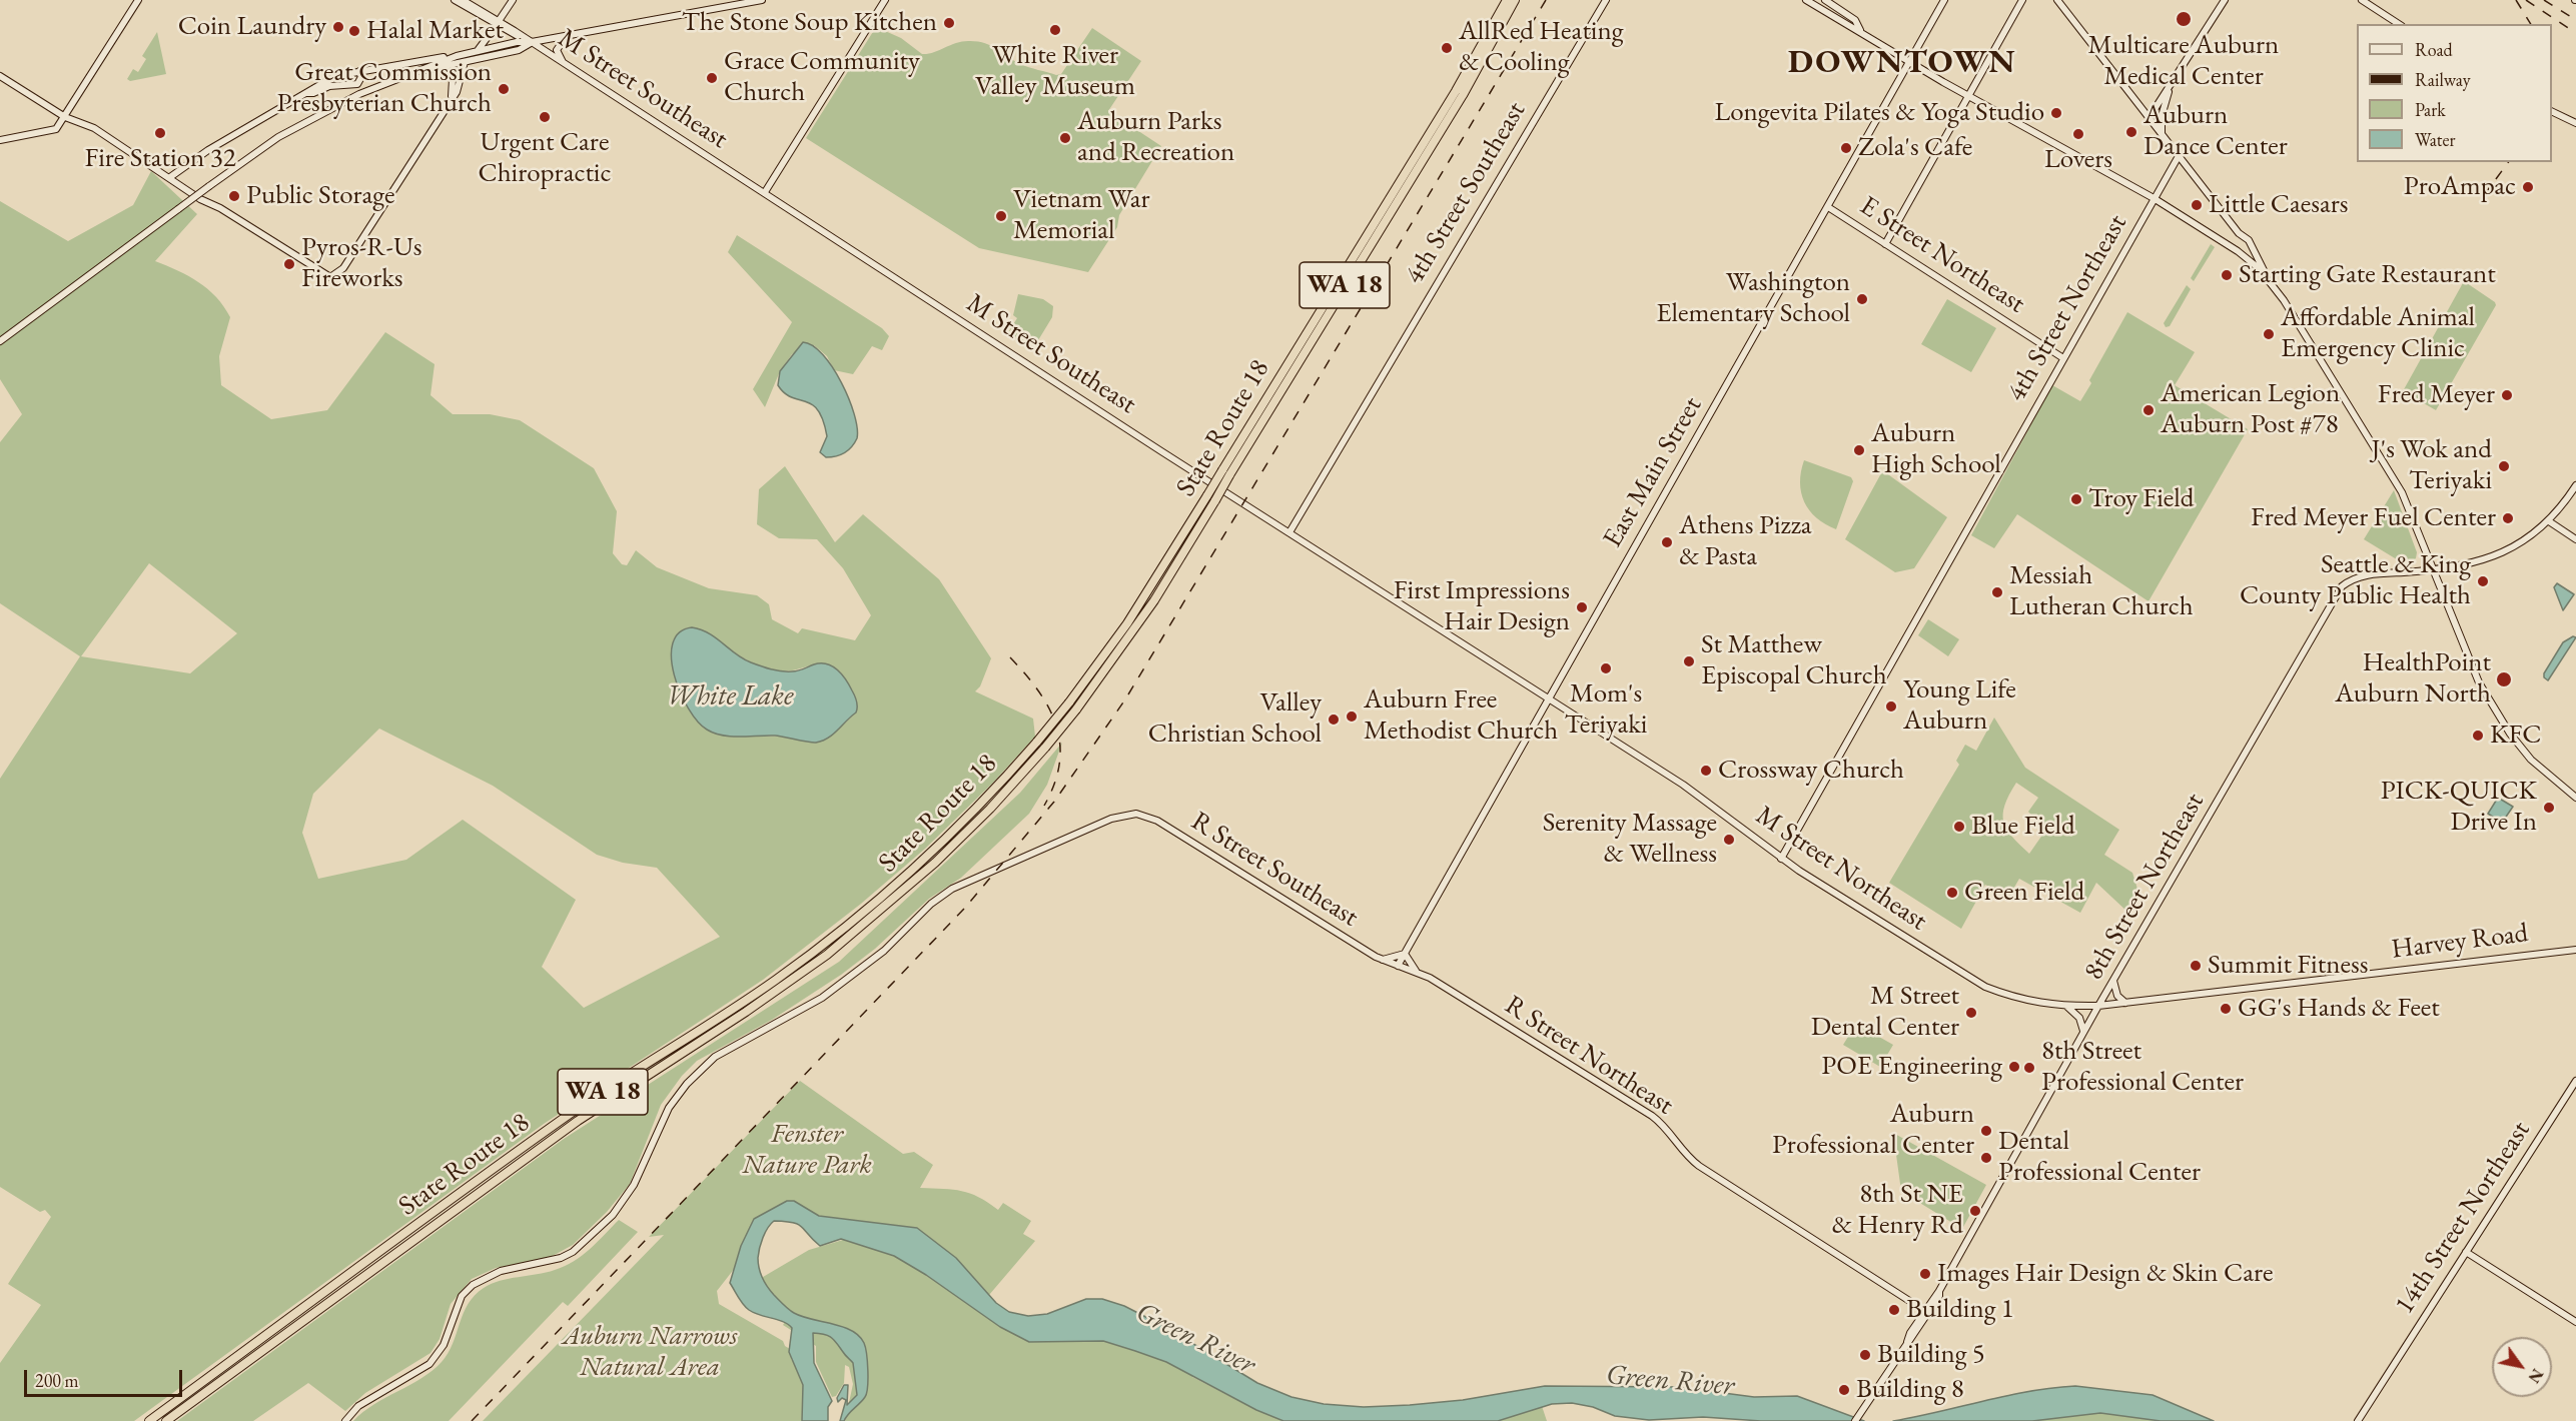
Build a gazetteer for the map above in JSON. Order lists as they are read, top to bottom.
{
  "streets": {
    "highway": ["WA 18", "State Route 18"],
    "main road": [
      "M Street Southeast",
      "4th Street Southeast",
      "E Street Northeast",
      "4th Street Northeast",
      "East Main Street",
      "M Street Northeast",
      "R Street Southeast",
      "8th Street Northeast",
      "Harvey Road",
      "R Street Northeast",
      "14th Street Northeast"
    ]
  },
  "crossings": [
    ["M Street Southeast", "4th Street Southeast"],
    ["M Street Southeast", "East Main Street"],
    ["M Street Southeast", "M Street Northeast"],
    ["E Street Northeast", "4th Street Northeast"],
    ["E Street Northeast", "East Main Street"],
    ["4th Street Northeast", "M Street Northeast"],
    ["East Main Street", "M Street Northeast"],
    ["East Main Street", "R Street Southeast"],
    ["East Main Street", "R Street Northeast"],
    ["M Street Northeast", "8th Street Northeast"],
    ["M Street Northeast", "Harvey Road"],
    ["R Street Southeast", "R Street Northeast"],
    ["8th Street Northeast", "Harvey Road"],
    ["8th Street Northeast", "R Street Northeast"]
  ],
  "districts": ["DOWNTOWN"],
  "water": ["White Lake", "Green River"],
  "parks": ["Fenster Nature Park", "Auburn Narrows Natural Area"],
  "places": [
    "Multicare Auburn Medical Center",
    "The Stone Soup Kitchen",
    "Coin Laundry",
    "White River Valley Museum",
    "Halal Market",
    "AllRed Heating & Cooling",
    "Grace Community Church",
    "Great Commission Presbyterian Church",
    "Longevita Pilates & Yoga Studio",
    "Urgent Care Chiropractic",
    "Auburn Dance Center",
    "Fire Station 32",
    "Lovers",
    "Auburn Parks and Recreation",
    "Zola's Cafe",
    "ProAmpac",
    "Public Storage",
    "Little Caesars",
    "Vietnam War Memorial",
    "Pyros-R-Us Fireworks",
    "Starting Gate Restaurant",
    "Washington Elementary School",
    "Affordable Animal Emergency Clinic",
    "Fred Meyer",
    "American Legion Auburn Post #78",
    "Auburn High School",
    "J's Wok and Teriyaki",
    "Troy Field",
    "Fred Meyer Fuel Center",
    "Athens Pizza & Pasta",
    "Seattle & King County Public Health",
    "Messiah Lutheran Church",
    "First Impressions Hair Design",
    "St Matthew Episcopal Church",
    "Mom's Teriyaki",
    "HealthPoint Auburn North",
    "Young Life Auburn",
    "Auburn Free Methodist Church",
    "Valley Christian School",
    "KFC",
    "Crossway Church",
    "PICK-QUICK Drive In",
    "Blue Field",
    "Serenity Massage & Wellness",
    "Green Field",
    "Summit Fitness",
    "GG's Hands & Feet",
    "M Street Dental Center",
    "POE Engineering",
    "8th Street Professional Center",
    "Auburn Professional Center",
    "Dental Professional Center",
    "8th St NE & Henry Rd",
    "Images Hair Design & Skin Care",
    "Building 1",
    "Building 5",
    "Building 8"
  ],
  "legend": [
    "Road",
    "Railway",
    "Park",
    "Water"
  ],
  "scale_bar": "200 m",
  "north": "bottom right"
}
